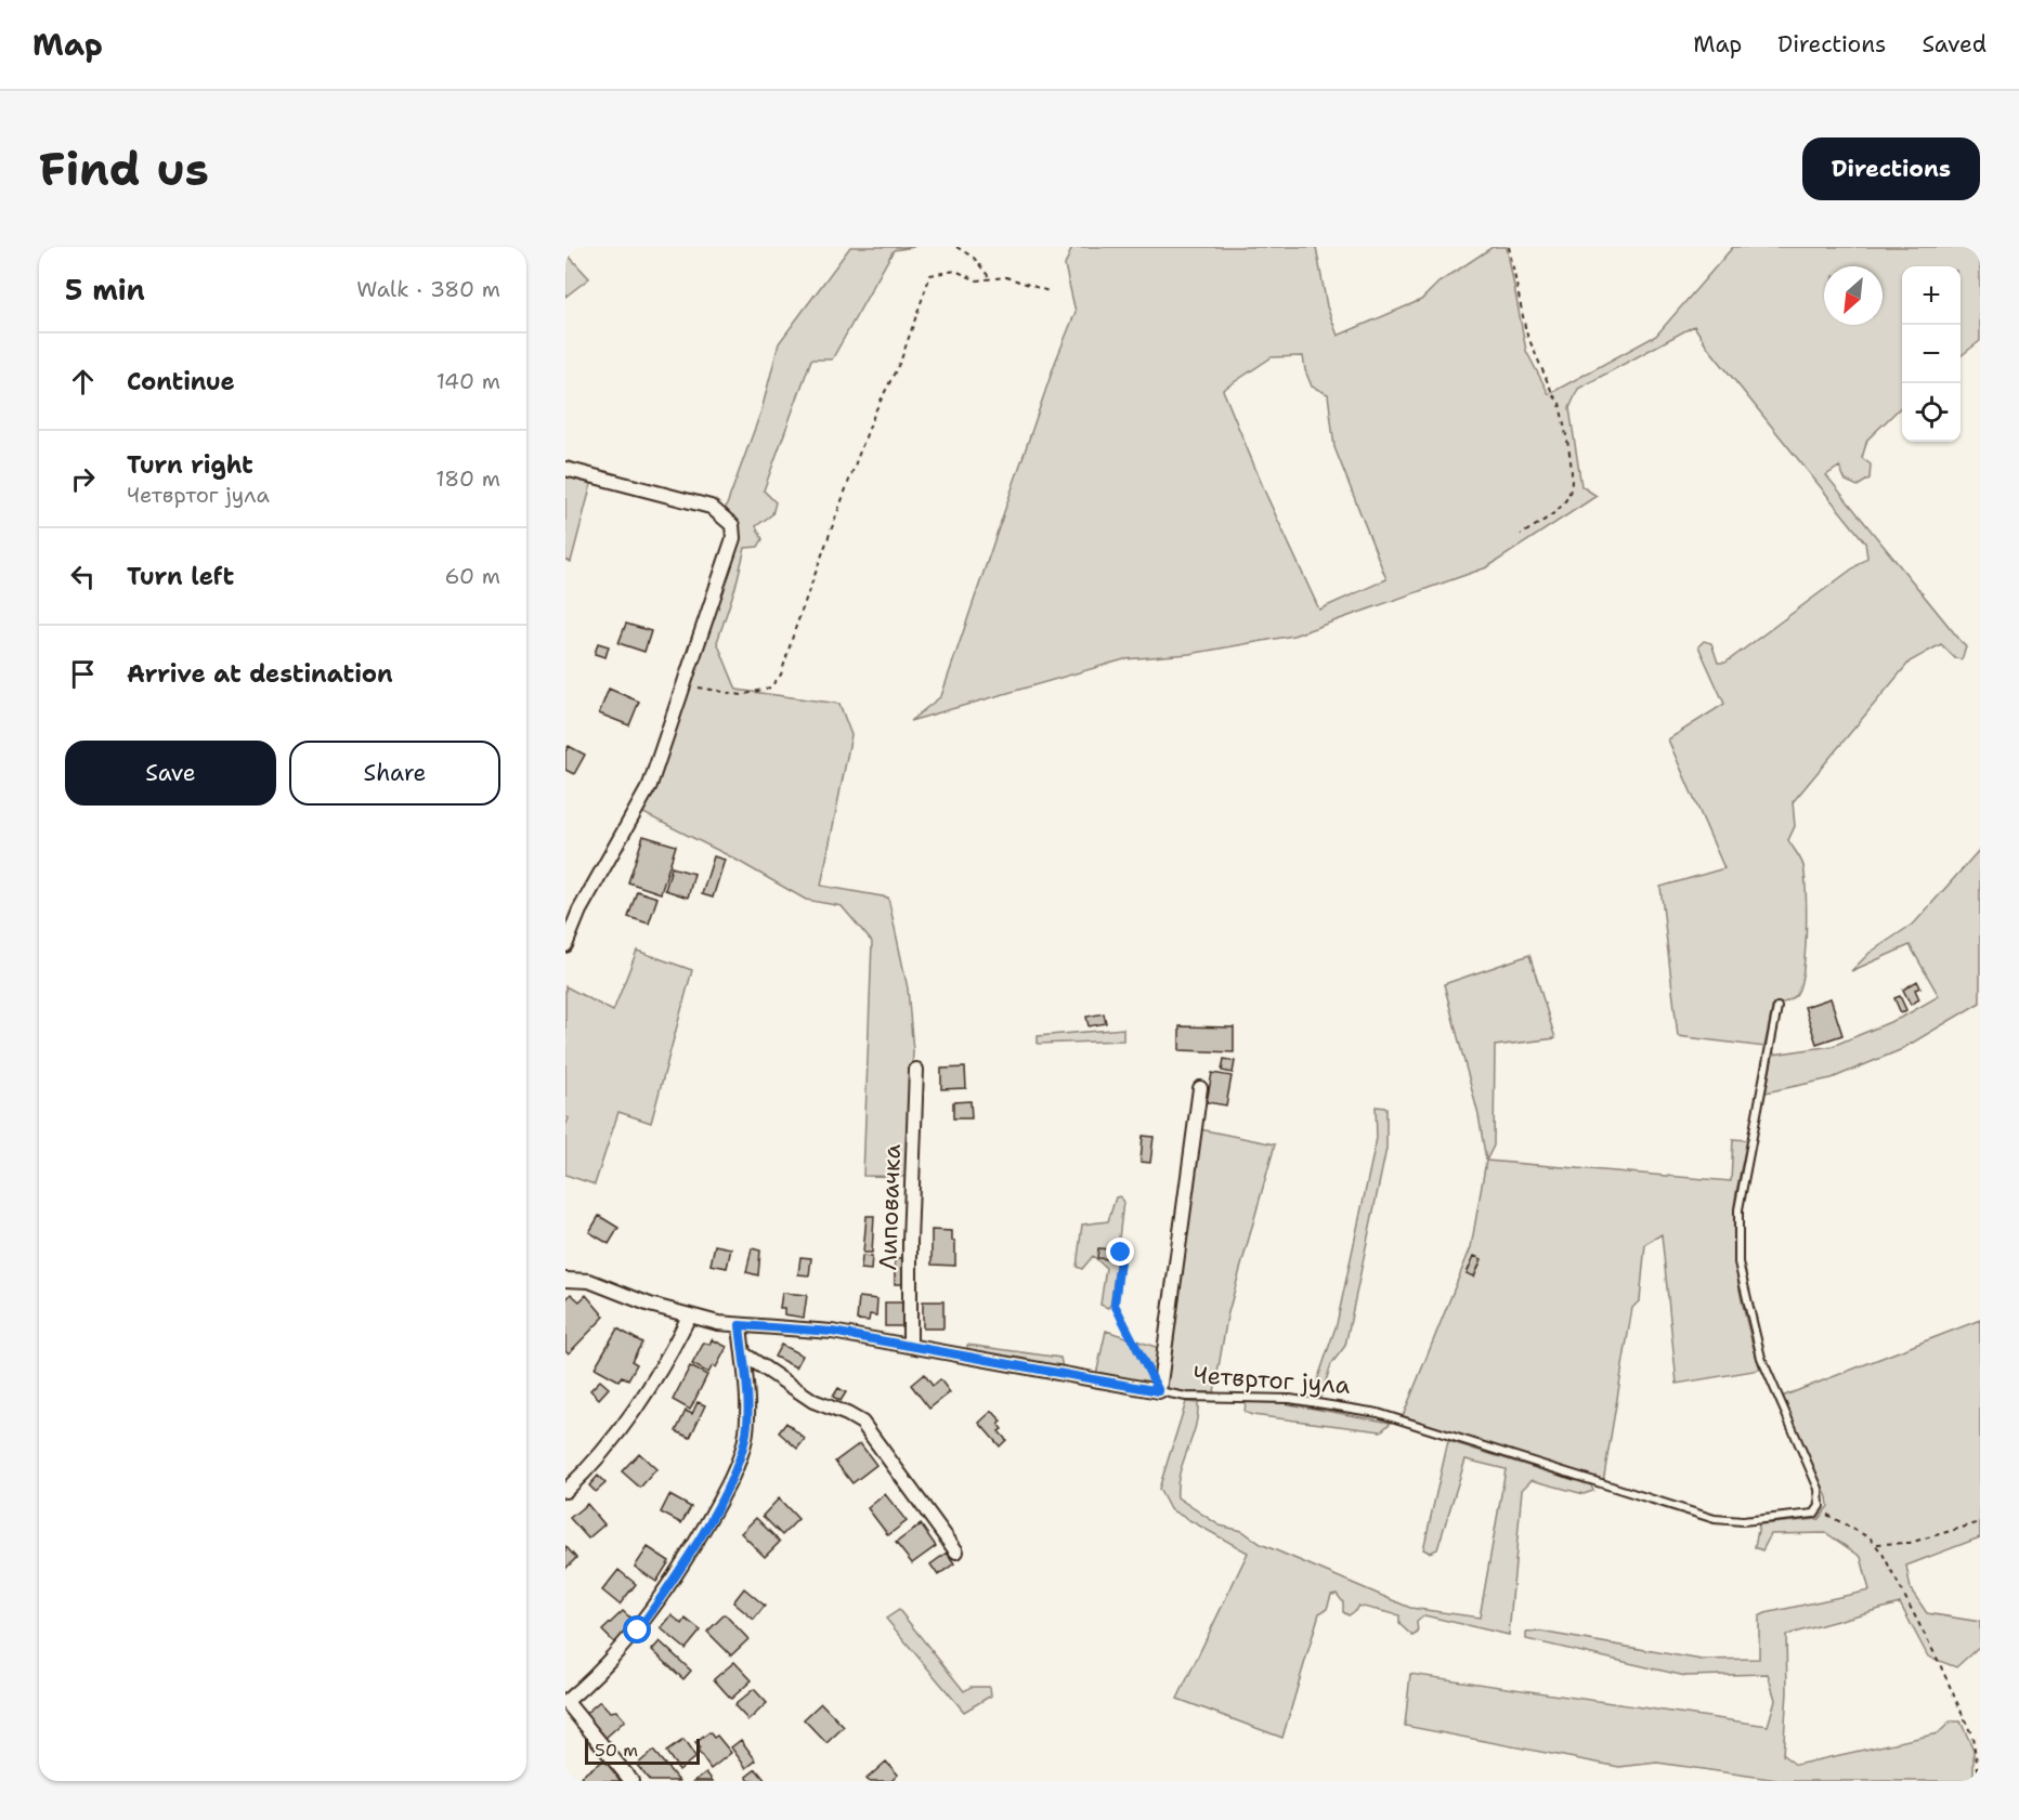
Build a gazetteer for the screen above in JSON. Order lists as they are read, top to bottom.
{
  "streets": {
    "street": ["Липовачка", "Четвртог јула"]
  },
  "crossings": [
    ["Липовачка", "Четвртог јула"]
  ],
  "scale_bar": "50 m",
  "north": "bottom left",
  "page": {
    "header": "Map",
    "nav": ["Map", "Directions", "Saved"],
    "buttons": [
      "Directions",
      ["Save", "Share"]
    ],
    "title": "Find us",
    "heading": ["5 min", "Walk · 380 m"],
    "map_buttons": ["+", "−"],
    "list": [
      ["Continue", "140 m"],
      ["Turn right", "Четвртог јула", "180 m"],
      ["Turn left", "60 m"],
      "Arrive at destination"
    ],
    "scale": "50 m"
  }
}
